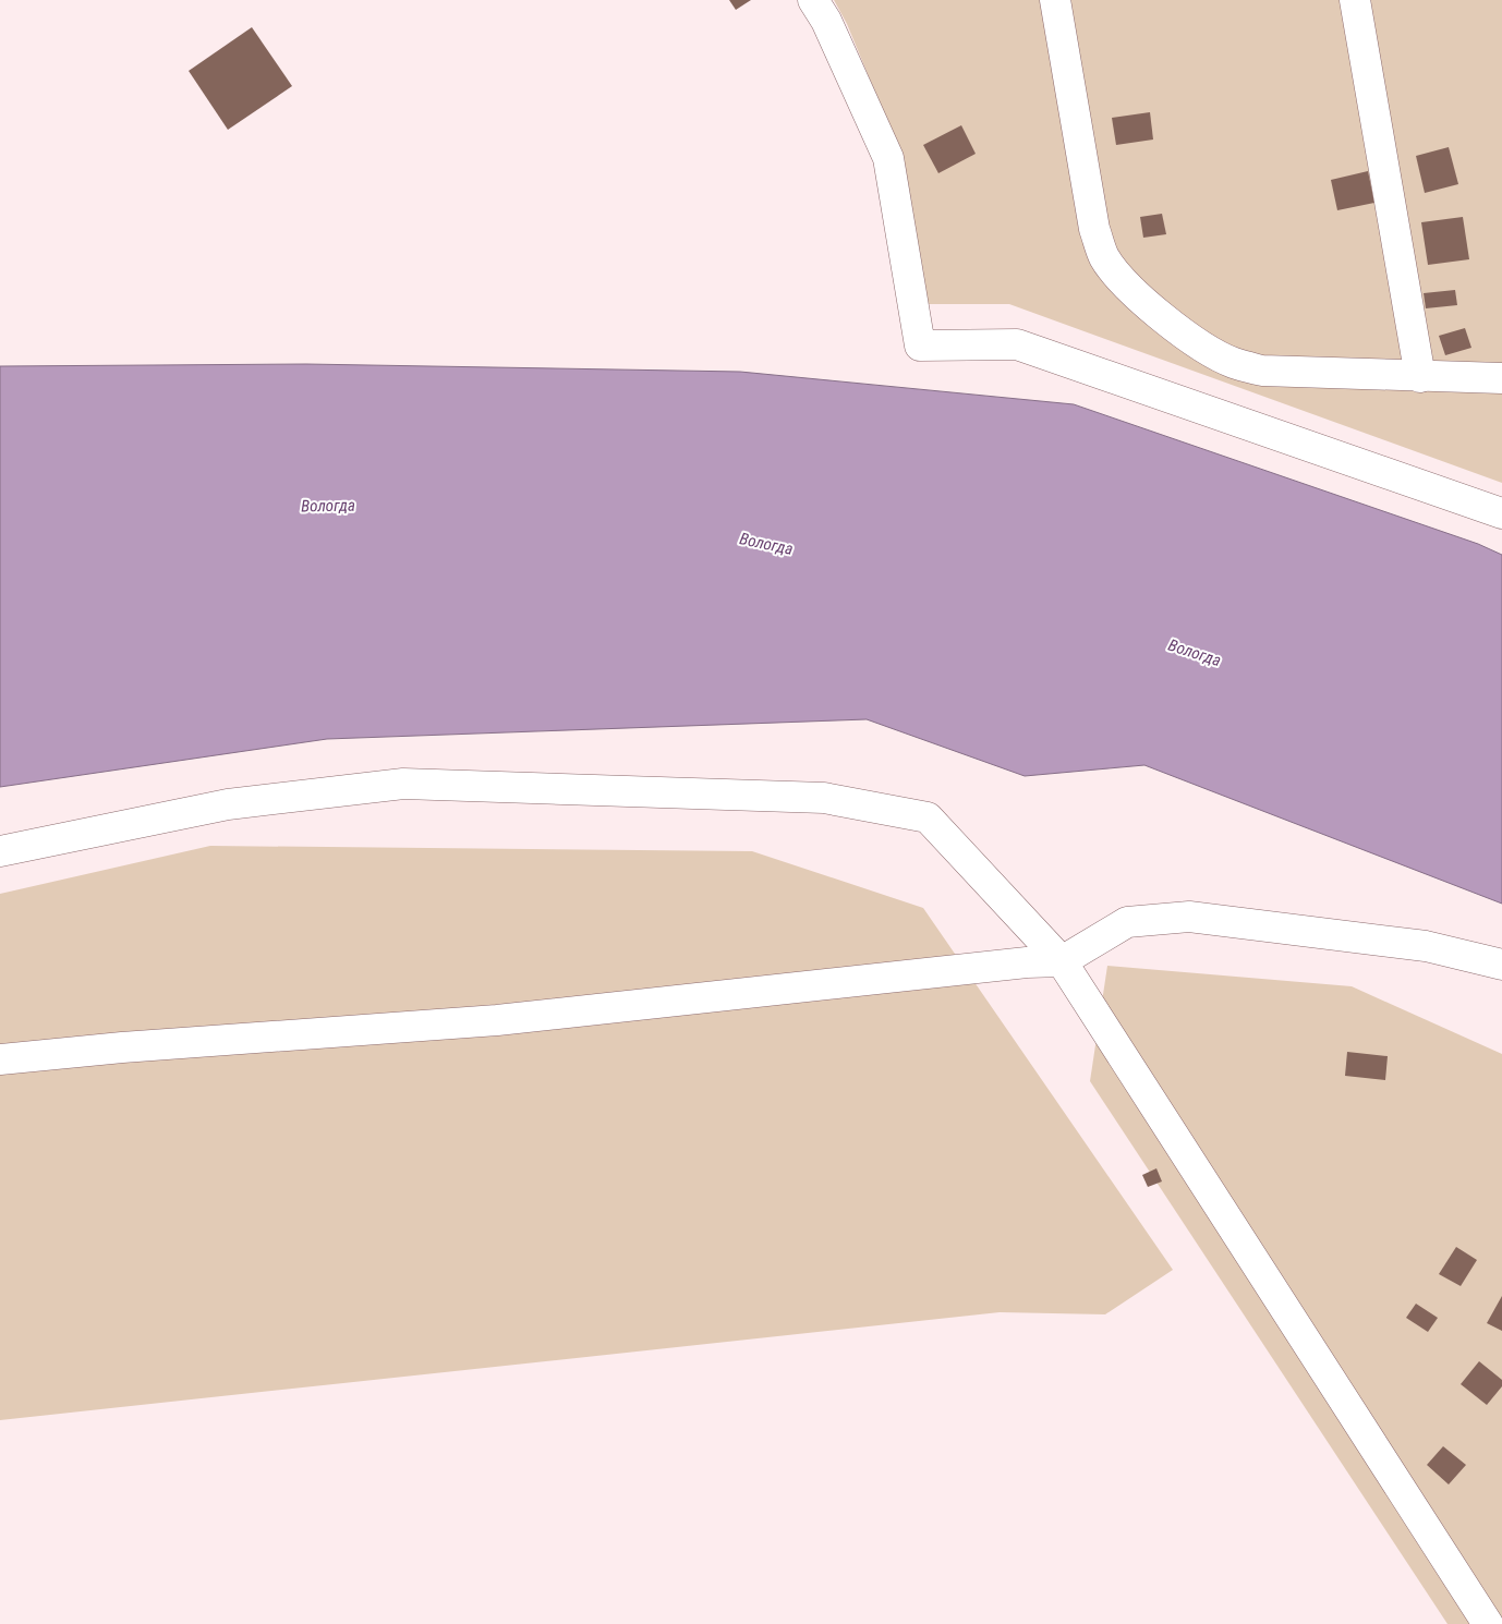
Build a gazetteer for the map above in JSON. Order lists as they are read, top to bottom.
{
  "water": ["Вологда"]
}
